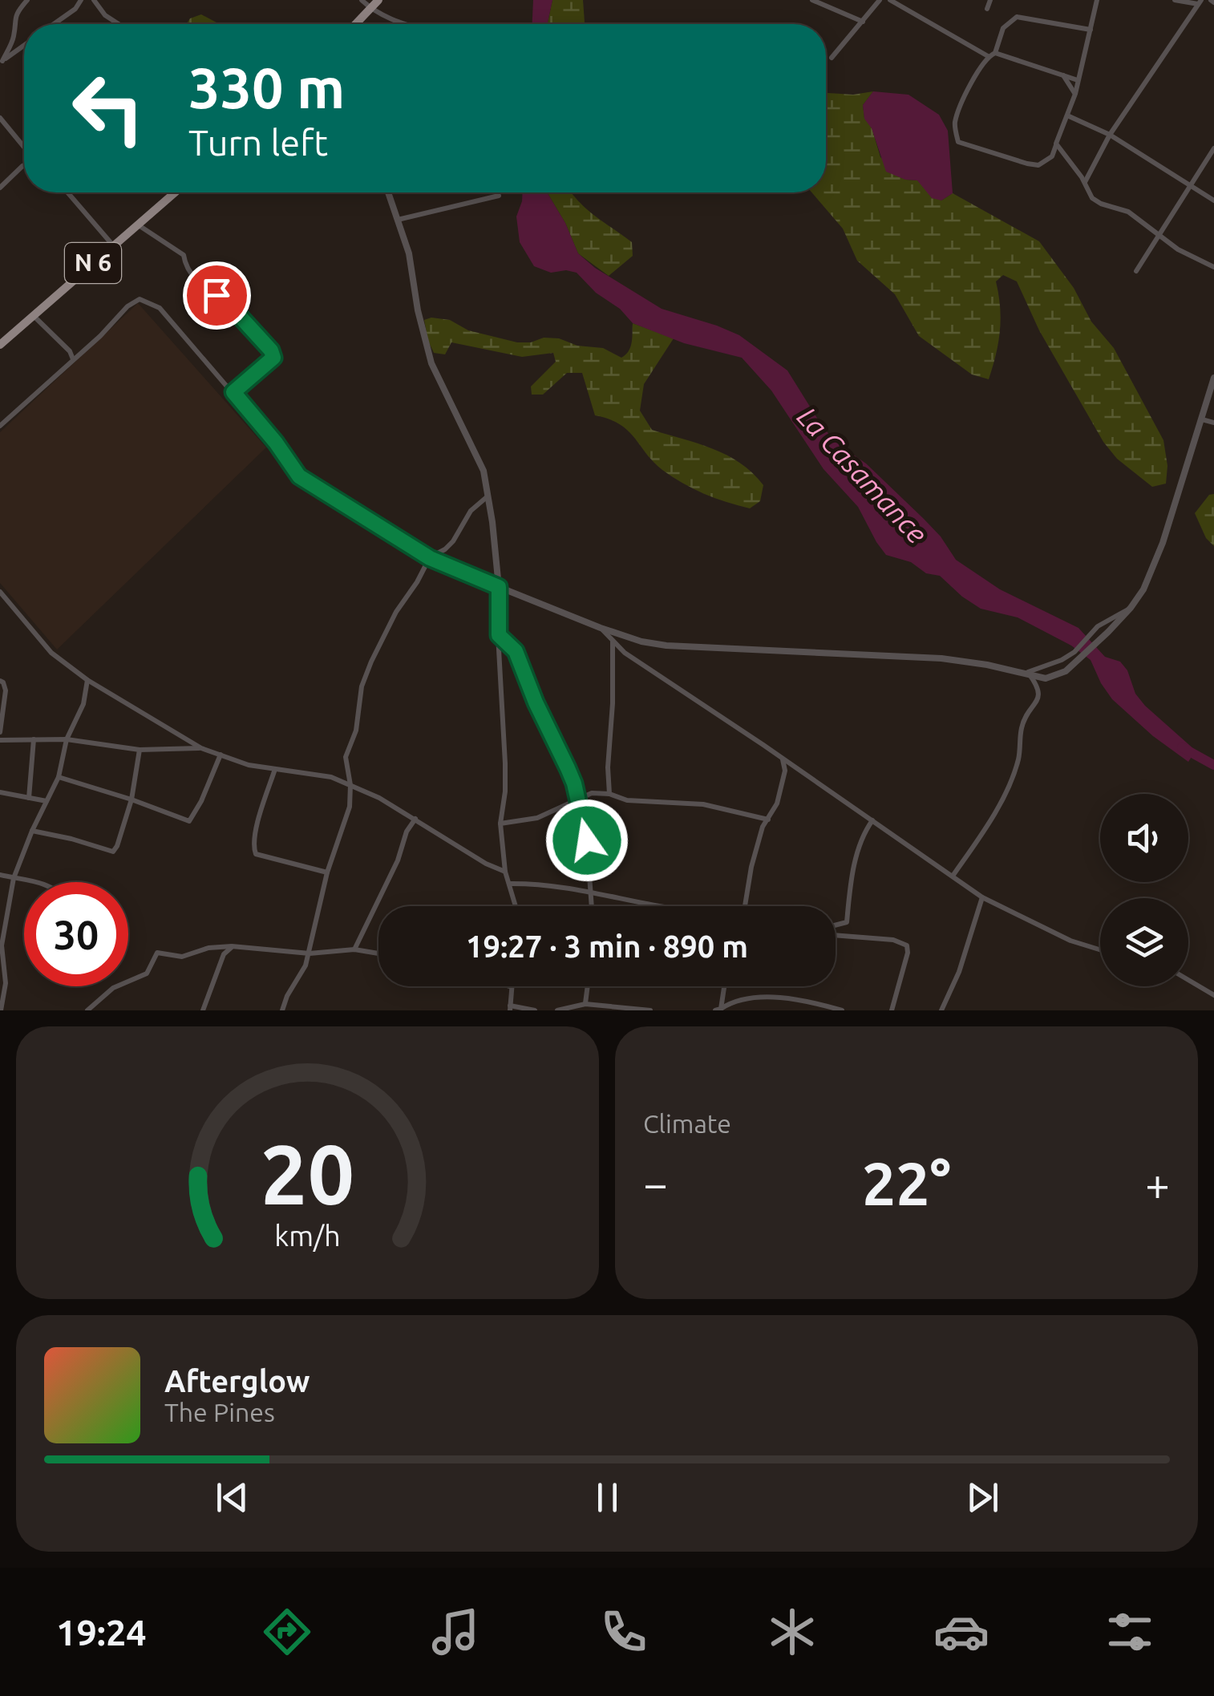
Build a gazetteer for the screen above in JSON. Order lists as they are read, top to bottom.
{
  "streets": {
    "main road": ["N 6"]
  },
  "water": ["La Casamance"],
  "page": {
    "turn": ["330 m", "Turn left"],
    "limit": "30",
    "trip": "19:27 · 3 min · 890 m",
    "tile": "Climate",
    "heat": ["−", "22°", "+"],
    "song": ["Afterglow", "The Pines"],
    "tabs": "19:24",
    "gauge": ["20", "km/h"]
  }
}
